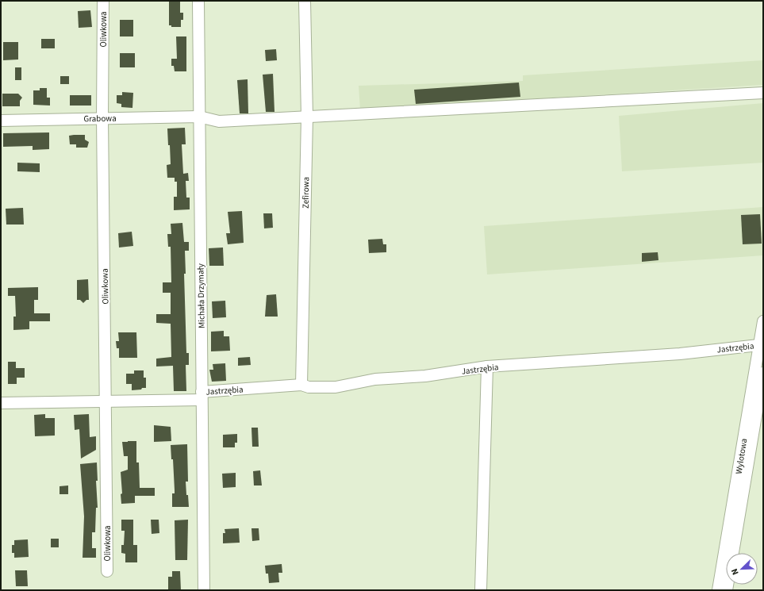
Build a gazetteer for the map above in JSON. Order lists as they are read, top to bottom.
{
  "streets": {
    "street": [
      "Oliwkowa",
      "Grabowa",
      "Zefirowa",
      "Michała Drzymały",
      "Jastrzębia",
      "Wylotowa"
    ]
  },
  "crossings": [
    ["Oliwkowa", "Grabowa"],
    ["Oliwkowa", "Jastrzębia"],
    ["Grabowa", "Zefirowa"],
    ["Grabowa", "Michała Drzymały"],
    ["Zefirowa", "Jastrzębia"],
    ["Michała Drzymały", "Jastrzębia"],
    ["Jastrzębia", "Wylotowa"]
  ],
  "north": "bottom left"
}
